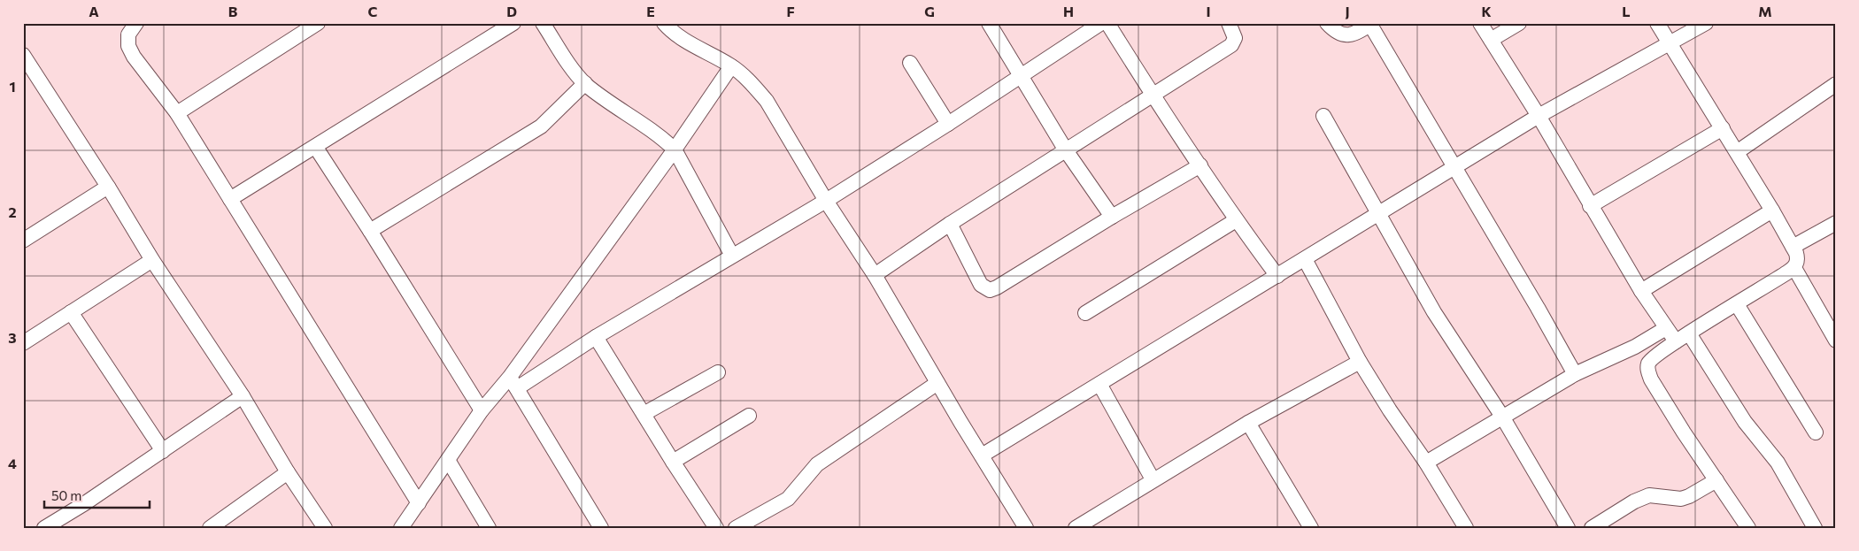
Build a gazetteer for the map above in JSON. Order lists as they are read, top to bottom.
{
  "scale_bar": "50 m",
  "grid": {
    "columns": [
      "A",
      "B",
      "C",
      "D",
      "E",
      "F",
      "G",
      "H",
      "I",
      "J",
      "K",
      "L",
      "M"
    ],
    "rows": [
      "1",
      "2",
      "3",
      "4"
    ]
  }
}
